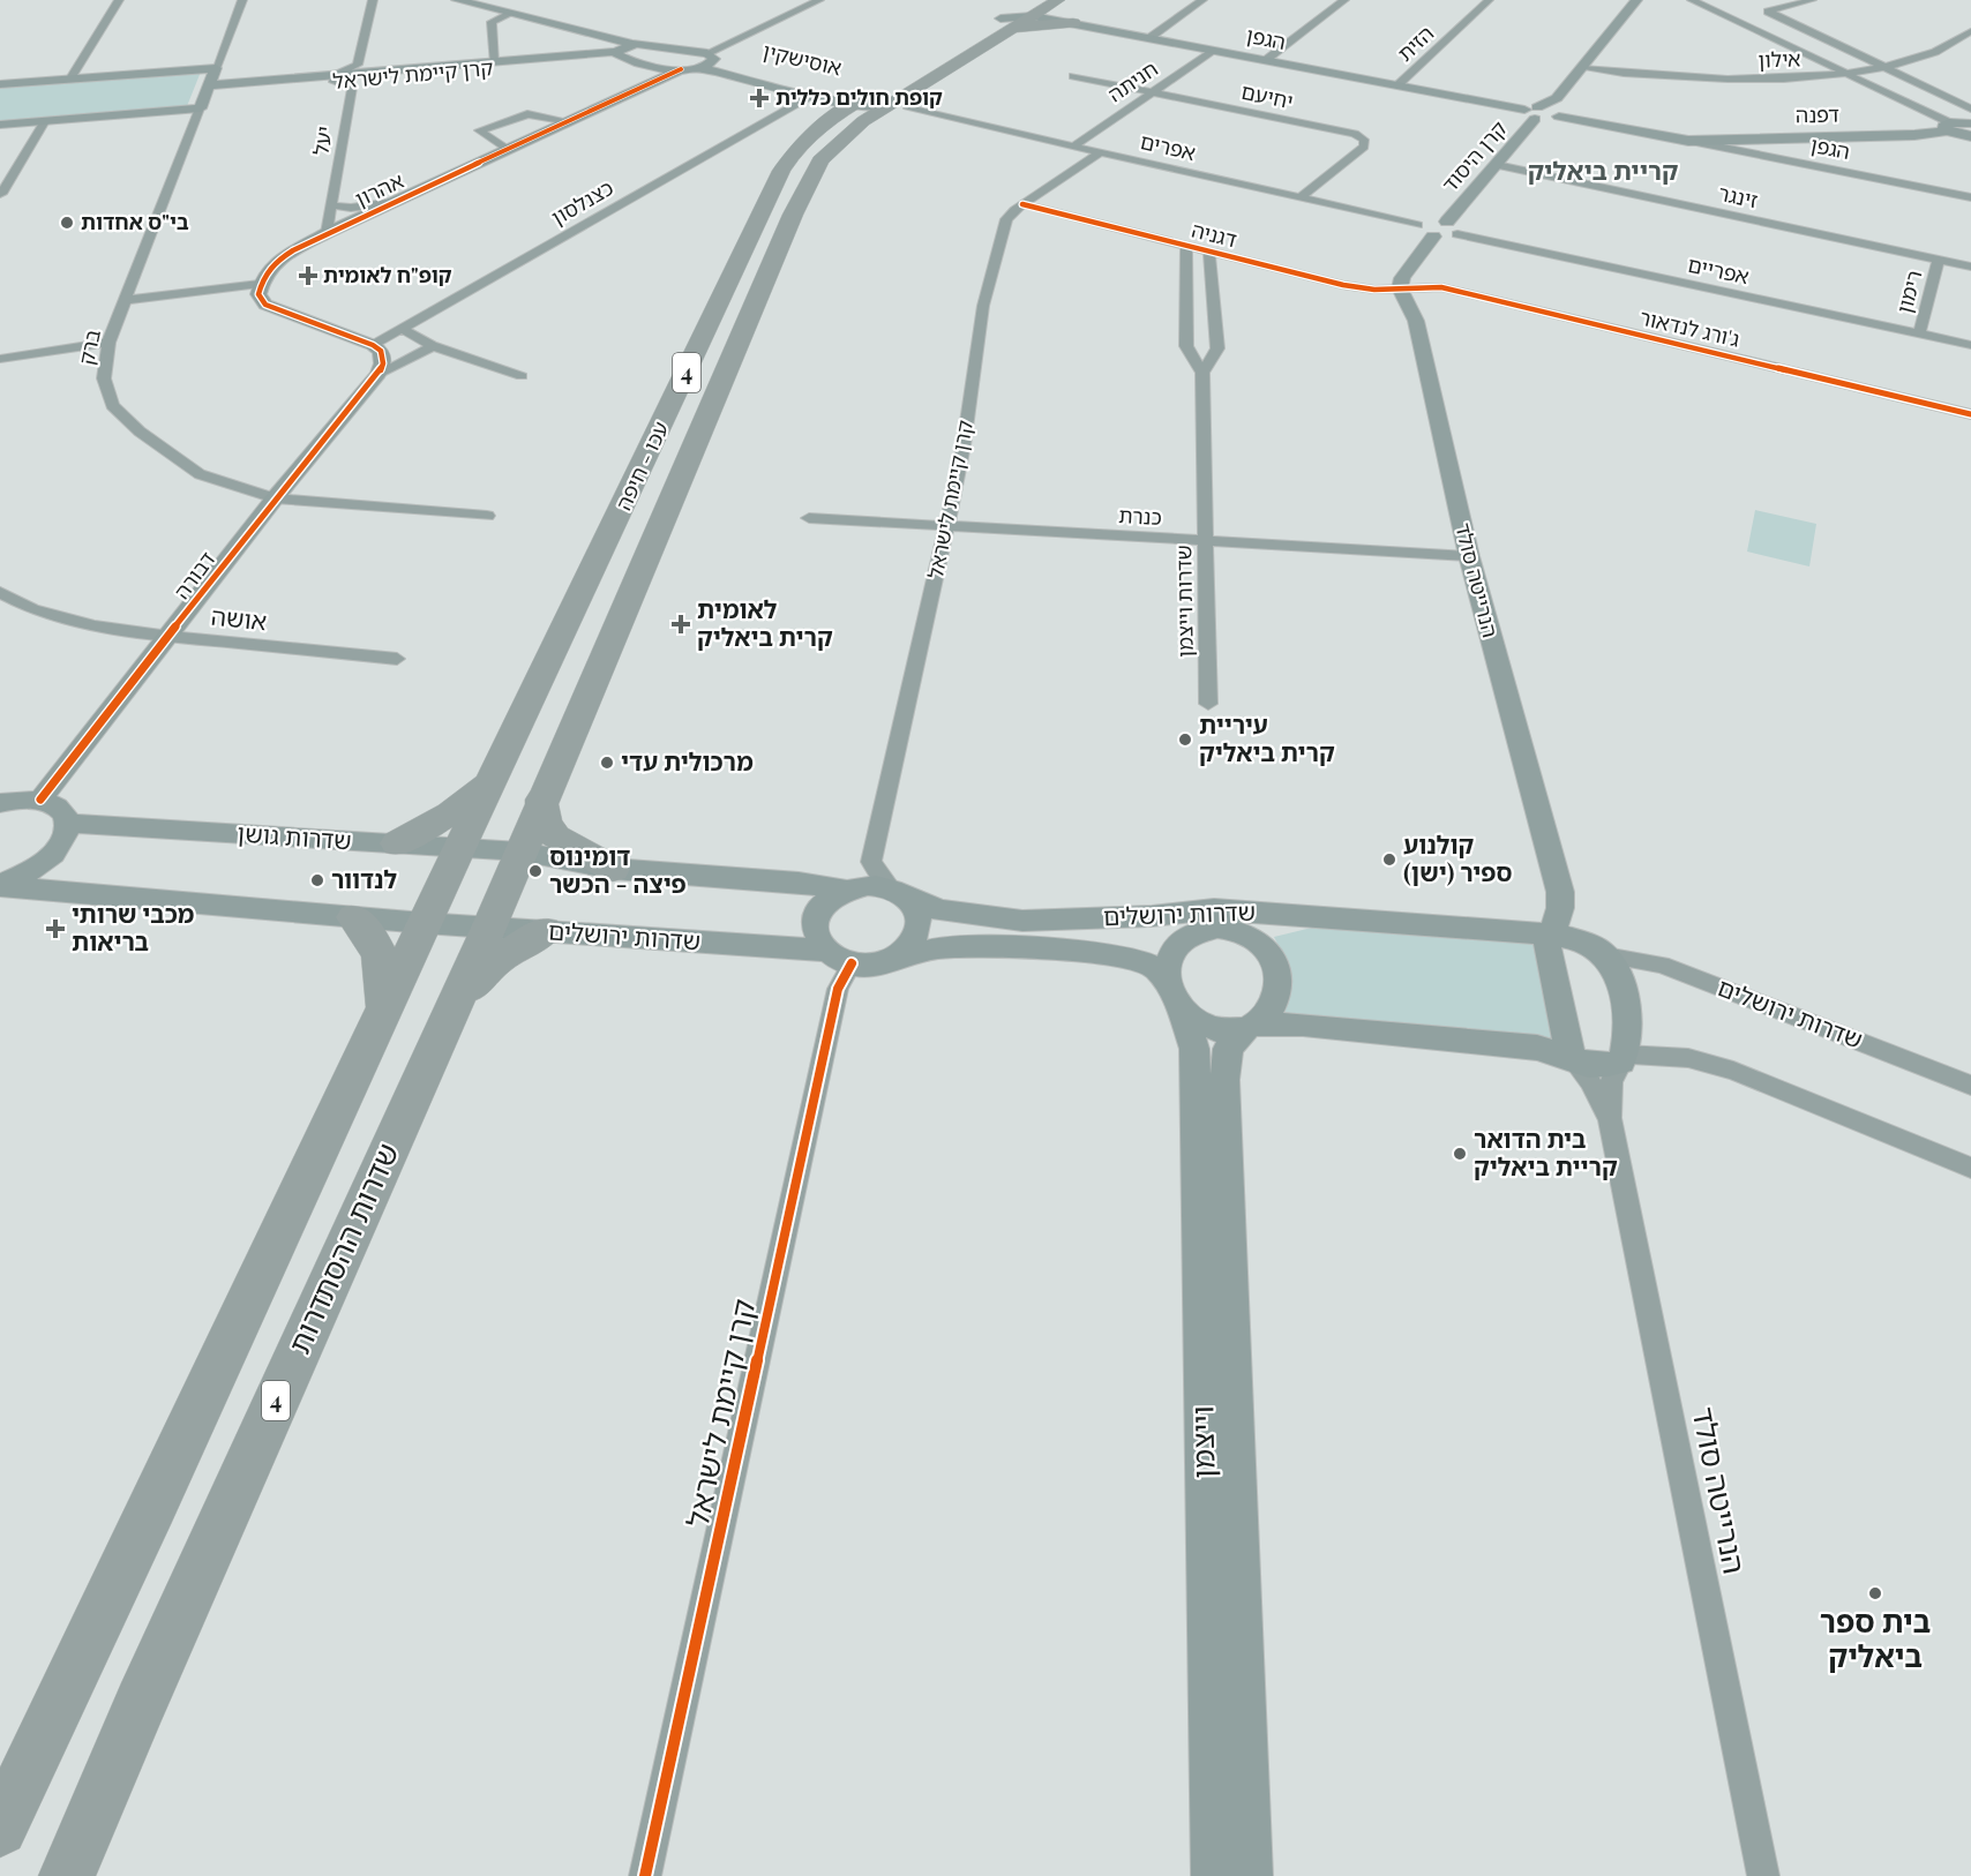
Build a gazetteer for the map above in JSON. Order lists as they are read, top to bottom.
{
  "streets": {
    "highway": ["4", "עכו - חיפה", "שדרות ההסתדרות"],
    "street": [
      "הגפן",
      "הזית",
      "אוסישקין",
      "אילון",
      "קרן קיימת לישראל",
      "חניתה",
      "יחיעם",
      "דפנה",
      "יעל",
      "אפרים",
      "קרן היסוד",
      "אהרון",
      "זינגר",
      "כצנלסון",
      "דגניה",
      "אפריים",
      "רימון",
      "ג'ורג לנדאור",
      "ברק",
      "כנרת",
      "דבורה",
      "הנרייטה סולד",
      "שדרות וייצמן",
      "אושה",
      "שדרות גושן",
      "שדרות ירושלים",
      "וייצמן"
    ]
  },
  "crossings": [
    ["הגפן", "הזית"],
    ["הגפן", "חניתה"],
    ["הגפן", "דפנה"],
    ["הגפן", "קרן היסוד"],
    ["הגפן", "עכו - חיפה"],
    ["אוסישקין", "אפרים"],
    ["אוסישקין", "אהרון"],
    ["אוסישקין", "כצנלסון"],
    ["אוסישקין", "עכו - חיפה"],
    ["קרן קיימת לישראל", "יעל"],
    ["קרן קיימת לישראל", "אפרים"],
    ["קרן קיימת לישראל", "דגניה"],
    ["קרן קיימת לישראל", "ברק"],
    ["קרן קיימת לישראל", "כנרת"],
    ["קרן קיימת לישראל", "שדרות ירושלים"],
    ["חניתה", "יחיעם"],
    ["חניתה", "אפרים"],
    ["יחיעם", "אפרים"],
    ["יעל", "אהרון"],
    ["אפרים", "קרן היסוד"],
    ["אפרים", "אפריים"],
    ["אפרים", "עכו - חיפה"],
    ["קרן היסוד", "זינגר"],
    ["קרן היסוד", "אפריים"],
    ["זינגר", "רימון"],
    ["דגניה", "ג'ורג לנדאור"],
    ["דגניה", "הנרייטה סולד"],
    ["דגניה", "שדרות וייצמן"],
    ["אפריים", "רימון"],
    ["ג'ורג לנדאור", "הנרייטה סולד"],
    ["ברק", "דבורה"],
    ["4", "עכו - חיפה"],
    ["4", "שדרות גושן"],
    ["4", "שדרות ירושלים"],
    ["4", "שדרות ההסתדרות"],
    ["עכו - חיפה", "שדרות גושן"],
    ["כנרת", "הנרייטה סולד"],
    ["כנרת", "שדרות וייצמן"],
    ["דבורה", "אושה"],
    ["הנרייטה סולד", "שדרות ירושלים"],
    ["שדרות ירושלים", "שדרות ההסתדרות"],
    ["שדרות ירושלים", "וייצמן"]
  ],
  "districts": ["קריית ביאליק"],
  "places": {
    "health": [
      "קופת חולים כללית",
      "קופ\"ח לאומית",
      "לאומית קרית ביאליק",
      "מכבי שרותי בריאות"
    ],
    "other": [
      "בי\"ס אחדות",
      "עיריית קרית ביאליק",
      "מרכולית עדי",
      "קולנוע ספיר (ישן)",
      "דומינוס פיצה - הכשר",
      "לנדוור",
      "בית הדואר קריית ביאליק",
      "בית ספר ביאליק"
    ]
  }
}
